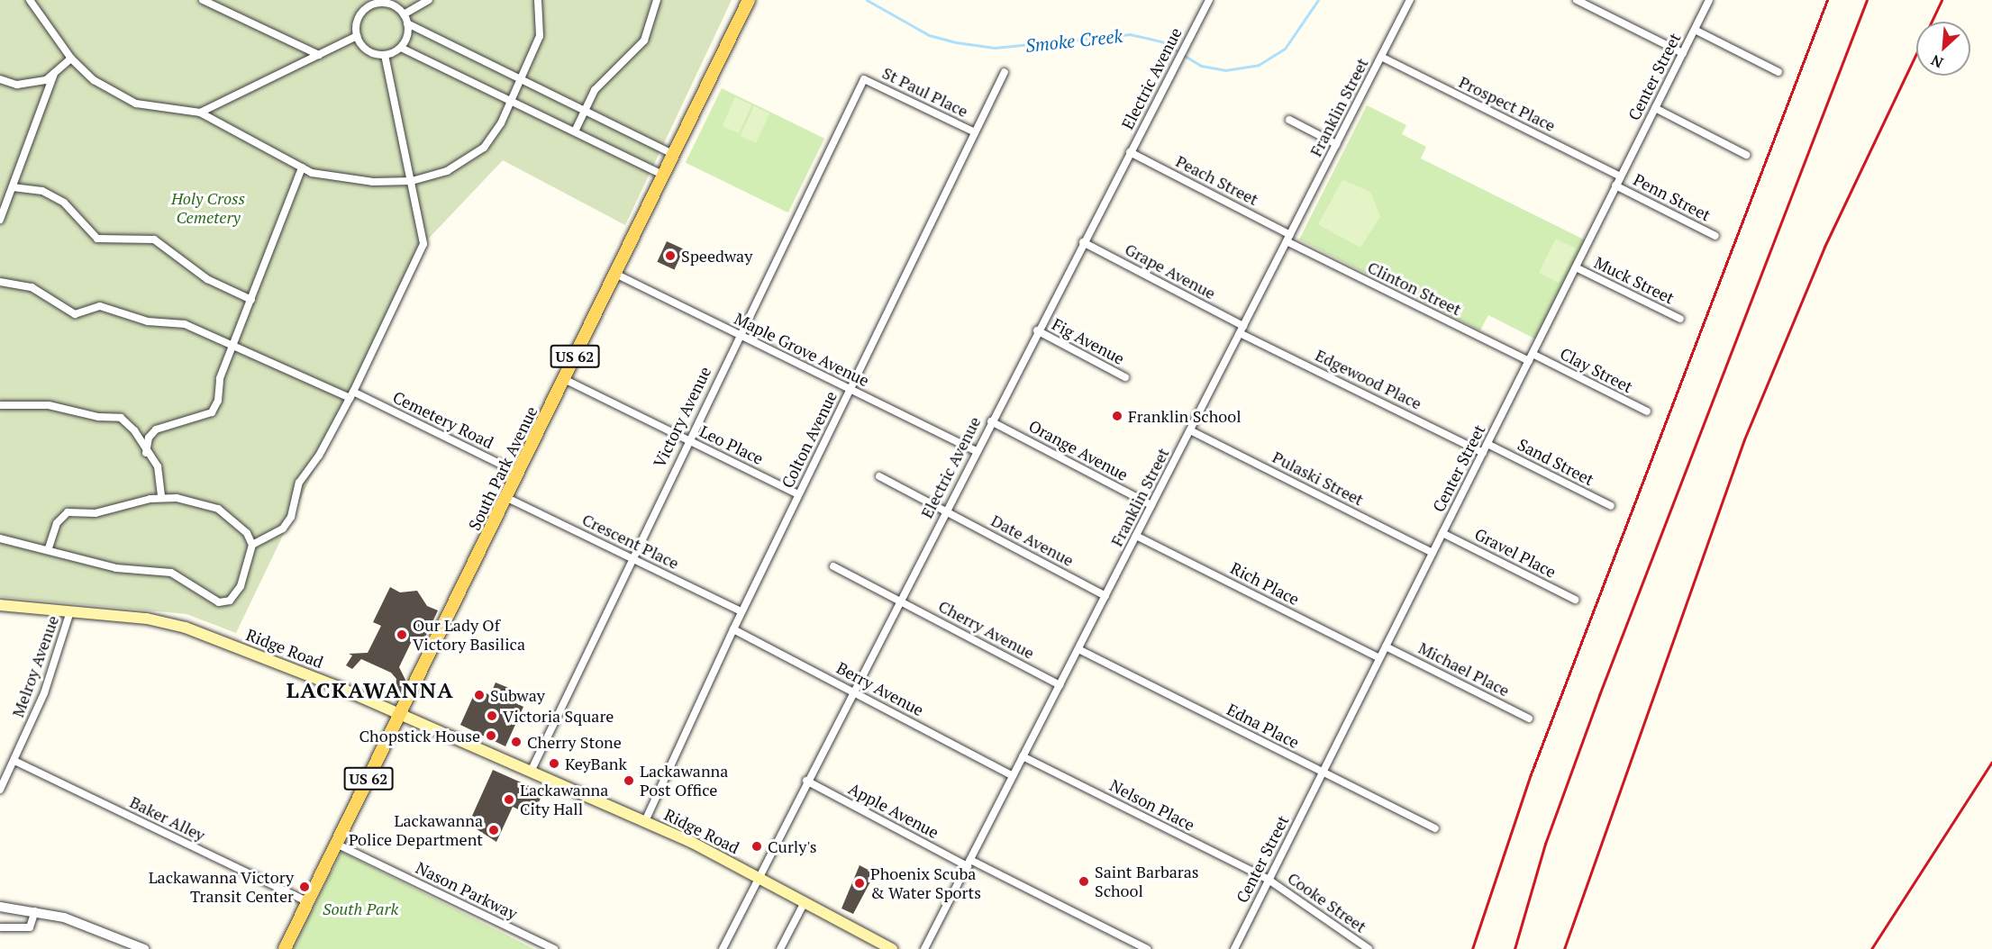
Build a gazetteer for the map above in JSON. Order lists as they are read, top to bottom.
{
  "streets": {
    "main road": ["US 62", "South Park Avenue", "Ridge Road"],
    "street": [
      "Center Street",
      "Electric Avenue",
      "St Paul Place",
      "Prospect Place",
      "Franklin Street",
      "Peach Street",
      "Penn Street",
      "Grape Avenue",
      "Muck Street",
      "Clinton Street",
      "Fig Avenue",
      "Maple Grove Avenue",
      "Clay Street",
      "Edgewood Place",
      "Victory Avenue",
      "Cemetery Road",
      "Colton Avenue",
      "Leo Place",
      "Orange Avenue",
      "Sand Street",
      "Pulaski Street",
      "Date Avenue",
      "Crescent Place",
      "Gravel Place",
      "Rich Place",
      "Cherry Avenue",
      "Melroy Avenue",
      "Michael Place",
      "Berry Avenue",
      "Edna Place",
      "Nelson Place",
      "Apple Avenue",
      "Baker Alley",
      "Nason Parkway",
      "Cooke Street"
    ]
  },
  "crossings": [
    ["Center Street", "Prospect Place"],
    ["Center Street", "Penn Street"],
    ["Center Street", "Muck Street"],
    ["Center Street", "Clinton Street"],
    ["Center Street", "Clay Street"],
    ["Center Street", "Edgewood Place"],
    ["Center Street", "Sand Street"],
    ["Center Street", "Pulaski Street"],
    ["Center Street", "Gravel Place"],
    ["Center Street", "Rich Place"],
    ["Center Street", "Michael Place"],
    ["Center Street", "Edna Place"],
    ["Center Street", "Nelson Place"],
    ["Center Street", "Cooke Street"],
    ["Electric Avenue", "Peach Street"],
    ["Electric Avenue", "Grape Avenue"],
    ["Electric Avenue", "Fig Avenue"],
    ["Electric Avenue", "Maple Grove Avenue"],
    ["Electric Avenue", "Orange Avenue"],
    ["Electric Avenue", "Date Avenue"],
    ["Electric Avenue", "Cherry Avenue"],
    ["Electric Avenue", "Ridge Road"],
    ["Electric Avenue", "Berry Avenue"],
    ["Electric Avenue", "Apple Avenue"],
    ["St Paul Place", "Victory Avenue"],
    ["St Paul Place", "Colton Avenue"],
    ["Prospect Place", "Franklin Street"],
    ["Franklin Street", "Peach Street"],
    ["Franklin Street", "Grape Avenue"],
    ["Franklin Street", "Clinton Street"],
    ["Franklin Street", "Edgewood Place"],
    ["Franklin Street", "Orange Avenue"],
    ["Franklin Street", "Pulaski Street"],
    ["Franklin Street", "Date Avenue"],
    ["Franklin Street", "Rich Place"],
    ["Franklin Street", "Cherry Avenue"],
    ["Franklin Street", "Berry Avenue"],
    ["Franklin Street", "Edna Place"],
    ["Franklin Street", "Nelson Place"],
    ["Franklin Street", "Apple Avenue"],
    ["Peach Street", "Clinton Street"],
    ["Grape Avenue", "Edgewood Place"],
    ["Clinton Street", "Clay Street"],
    ["Maple Grove Avenue", "Victory Avenue"],
    ["Maple Grove Avenue", "Colton Avenue"],
    ["Maple Grove Avenue", "South Park Avenue"],
    ["Victory Avenue", "Leo Place"],
    ["Victory Avenue", "Crescent Place"],
    ["Victory Avenue", "Ridge Road"],
    ["Cemetery Road", "South Park Avenue"],
    ["Colton Avenue", "Leo Place"],
    ["Colton Avenue", "Crescent Place"],
    ["Colton Avenue", "Ridge Road"],
    ["Colton Avenue", "Berry Avenue"],
    ["Leo Place", "South Park Avenue"],
    ["South Park Avenue", "Crescent Place"],
    ["South Park Avenue", "Ridge Road"],
    ["South Park Avenue", "Baker Alley"],
    ["South Park Avenue", "Nason Parkway"],
    ["Ridge Road", "Melroy Avenue"],
    ["Melroy Avenue", "Baker Alley"],
    ["Nelson Place", "Cooke Street"]
  ],
  "districts": ["LACKAWANNA"],
  "water": ["Smoke Creek"],
  "parks": ["Holy Cross Cemetery", "South Park"],
  "places": [
    "Speedway",
    "Franklin School",
    "Our Lady Of Victory Basilica",
    "Subway",
    "Victoria Square",
    "Chopstick House",
    "Cherry Stone",
    "KeyBank",
    "Lackawanna Post Office",
    "Lackawanna City Hall",
    "Lackawanna Police Department",
    "Curly's",
    "Saint Barbaras School",
    "Phoenix Scuba & Water Sports",
    "Lackawanna Victory Transit Center"
  ],
  "north": "bottom left"
}
